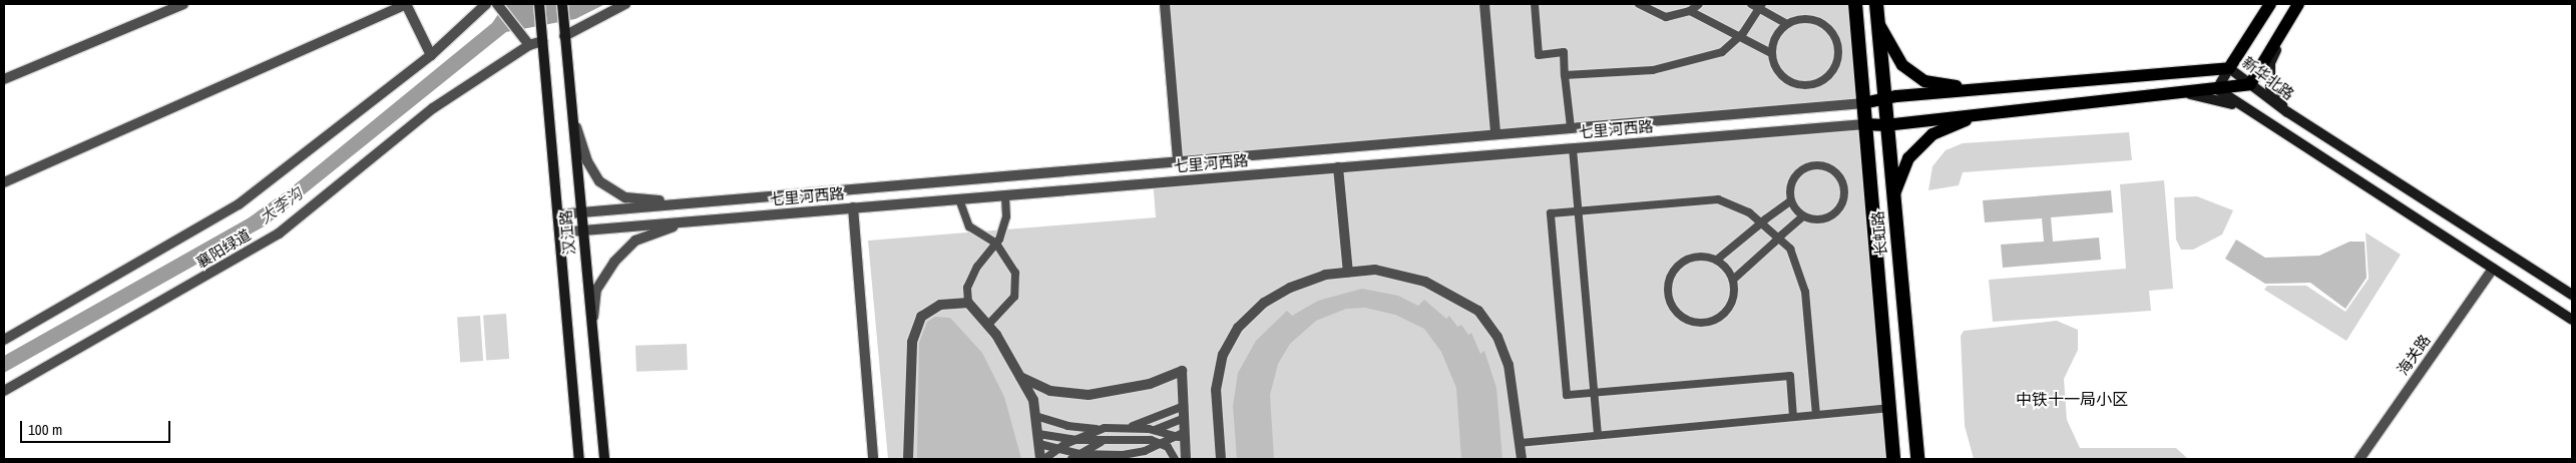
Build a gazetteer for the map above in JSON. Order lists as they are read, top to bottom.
{
  "streets": {
    "highway": ["长虹路"],
    "main road": ["新华北路", "汉江路"],
    "street": ["七里河西路", "襄阳绿道", "海关路"]
  },
  "crossings": [
    ["新华北路", "七里河西路"],
    ["新华北路", "长虹路"],
    ["七里河西路", "汉江路"],
    ["七里河西路", "长虹路"],
    ["汉江路", "襄阳绿道"]
  ],
  "districts": ["中铁十一局小区"],
  "water": ["大李沟"],
  "scale_bar": "100 m"
}
